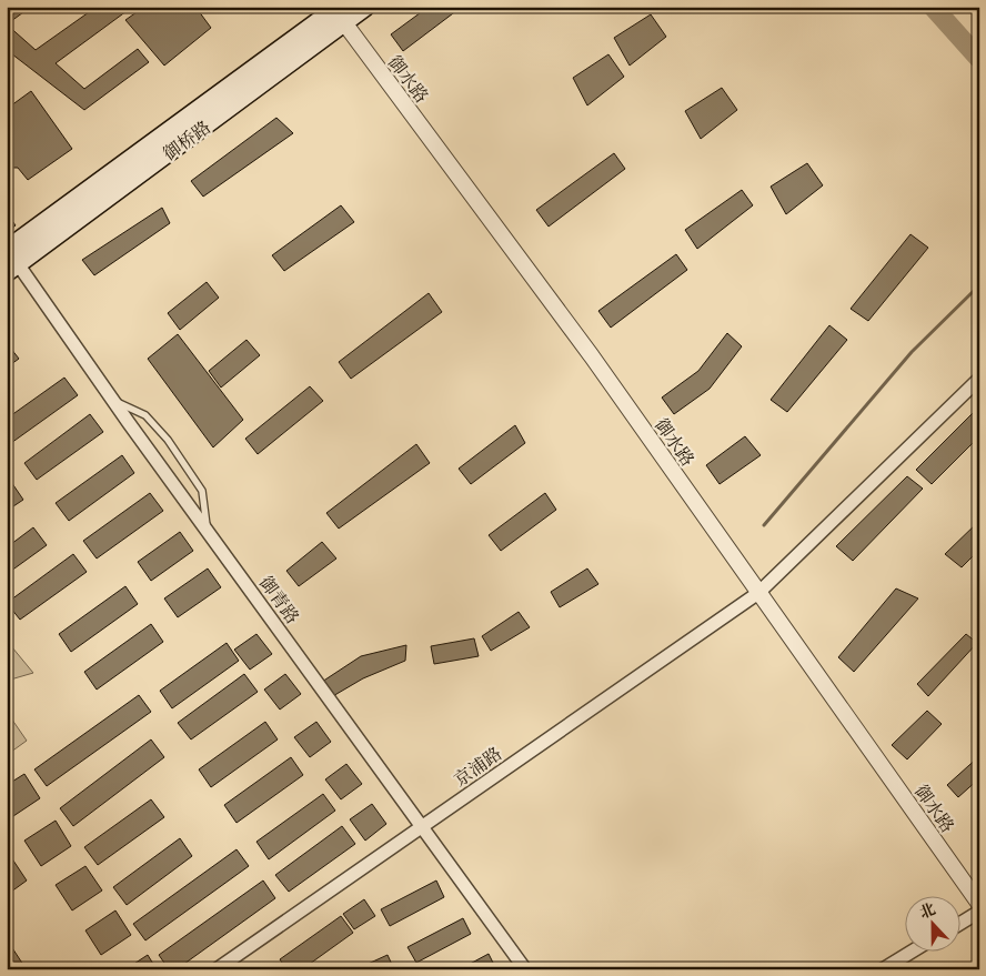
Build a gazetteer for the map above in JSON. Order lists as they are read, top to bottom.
{
  "streets": {
    "main road": ["御桥路"],
    "street": ["御水路", "御青路", "京浦路"]
  },
  "crossings": [
    ["御水路", "御桥路"],
    ["御水路", "京浦路"],
    ["御桥路", "御青路"],
    ["御青路", "京浦路"]
  ],
  "north": "top"
}
